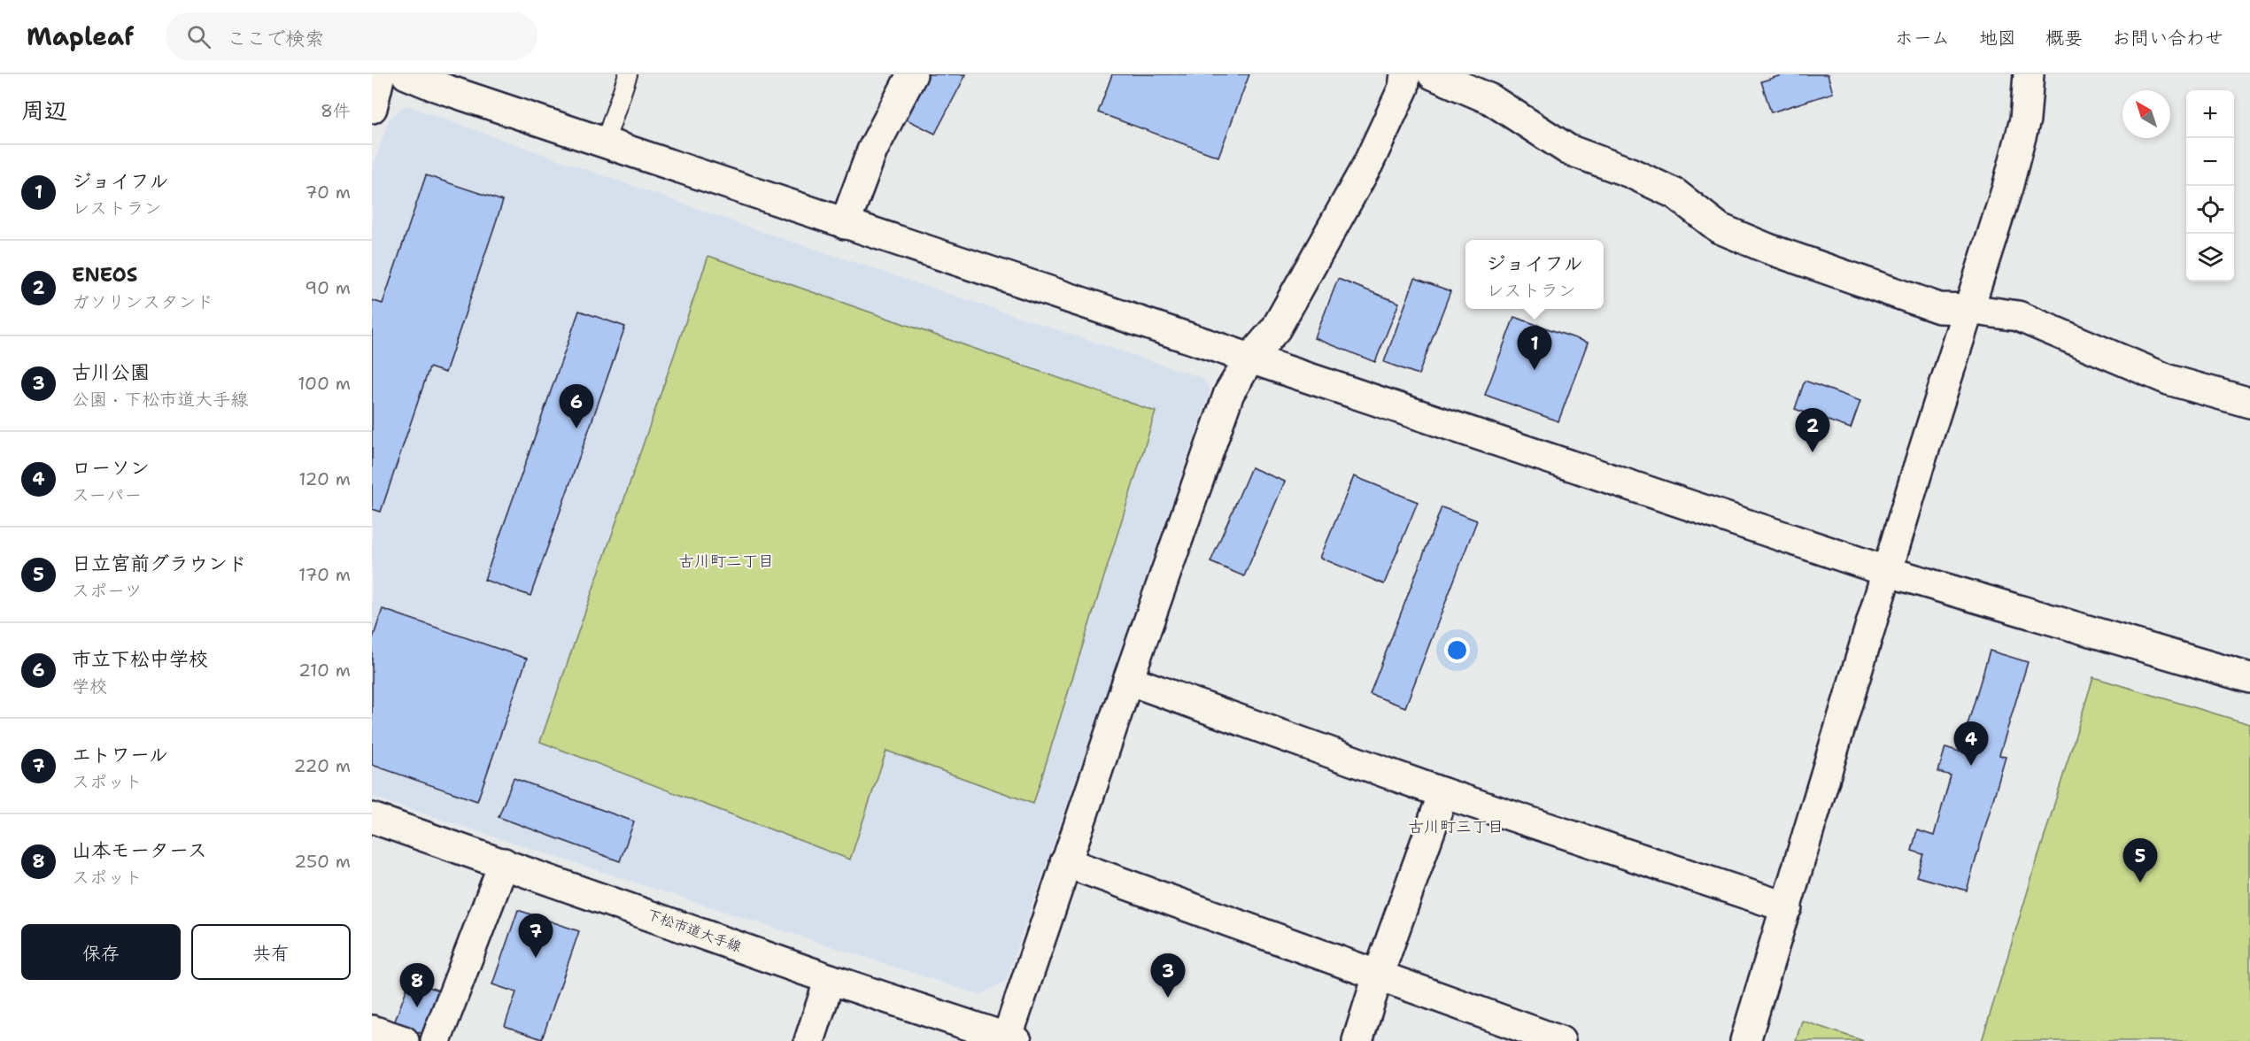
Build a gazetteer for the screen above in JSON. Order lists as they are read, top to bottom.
{
  "streets": {
    "street": ["下松市道大手線"]
  },
  "districts": ["古川町二丁目", "古川町三丁目"],
  "north": "top left",
  "page": {
    "header": "Mapleaf",
    "search": "ここで検索",
    "nav": [
      "ホーム",
      "地図",
      "概要",
      "お問い合わせ"
    ],
    "heading": ["周辺", "8件"],
    "map_buttons": ["+", "−"],
    "list": [
      {
        "mark": "1",
        "name": "ジョイフル",
        "note": "レストラン",
        "value": "70 m"
      },
      {
        "mark": "2",
        "name": "ENEOS",
        "note": "ガソリンスタンド",
        "value": "90 m"
      },
      {
        "mark": "3",
        "name": "古川公園",
        "note": "公園 · 下松市道大手線",
        "value": "100 m"
      },
      {
        "mark": "4",
        "name": "ローソン",
        "note": "スーパー",
        "value": "120 m"
      },
      {
        "mark": "5",
        "name": "日立宮前グラウンド",
        "note": "スポーツ",
        "value": "170 m"
      },
      {
        "mark": "6",
        "name": "市立下松中学校",
        "note": "学校",
        "value": "210 m"
      },
      {
        "mark": "7",
        "name": "エトワール",
        "note": "スポット",
        "value": "220 m"
      },
      {
        "mark": "8",
        "name": "山本モータース",
        "note": "スポット",
        "value": "250 m"
      }
    ],
    "popup": ["ジョイフル", "レストラン"],
    "pins": [
      "1",
      "6",
      "2",
      "4",
      "5",
      "7",
      "3",
      "8"
    ],
    "buttons": ["保存", "共有"]
  }
}
